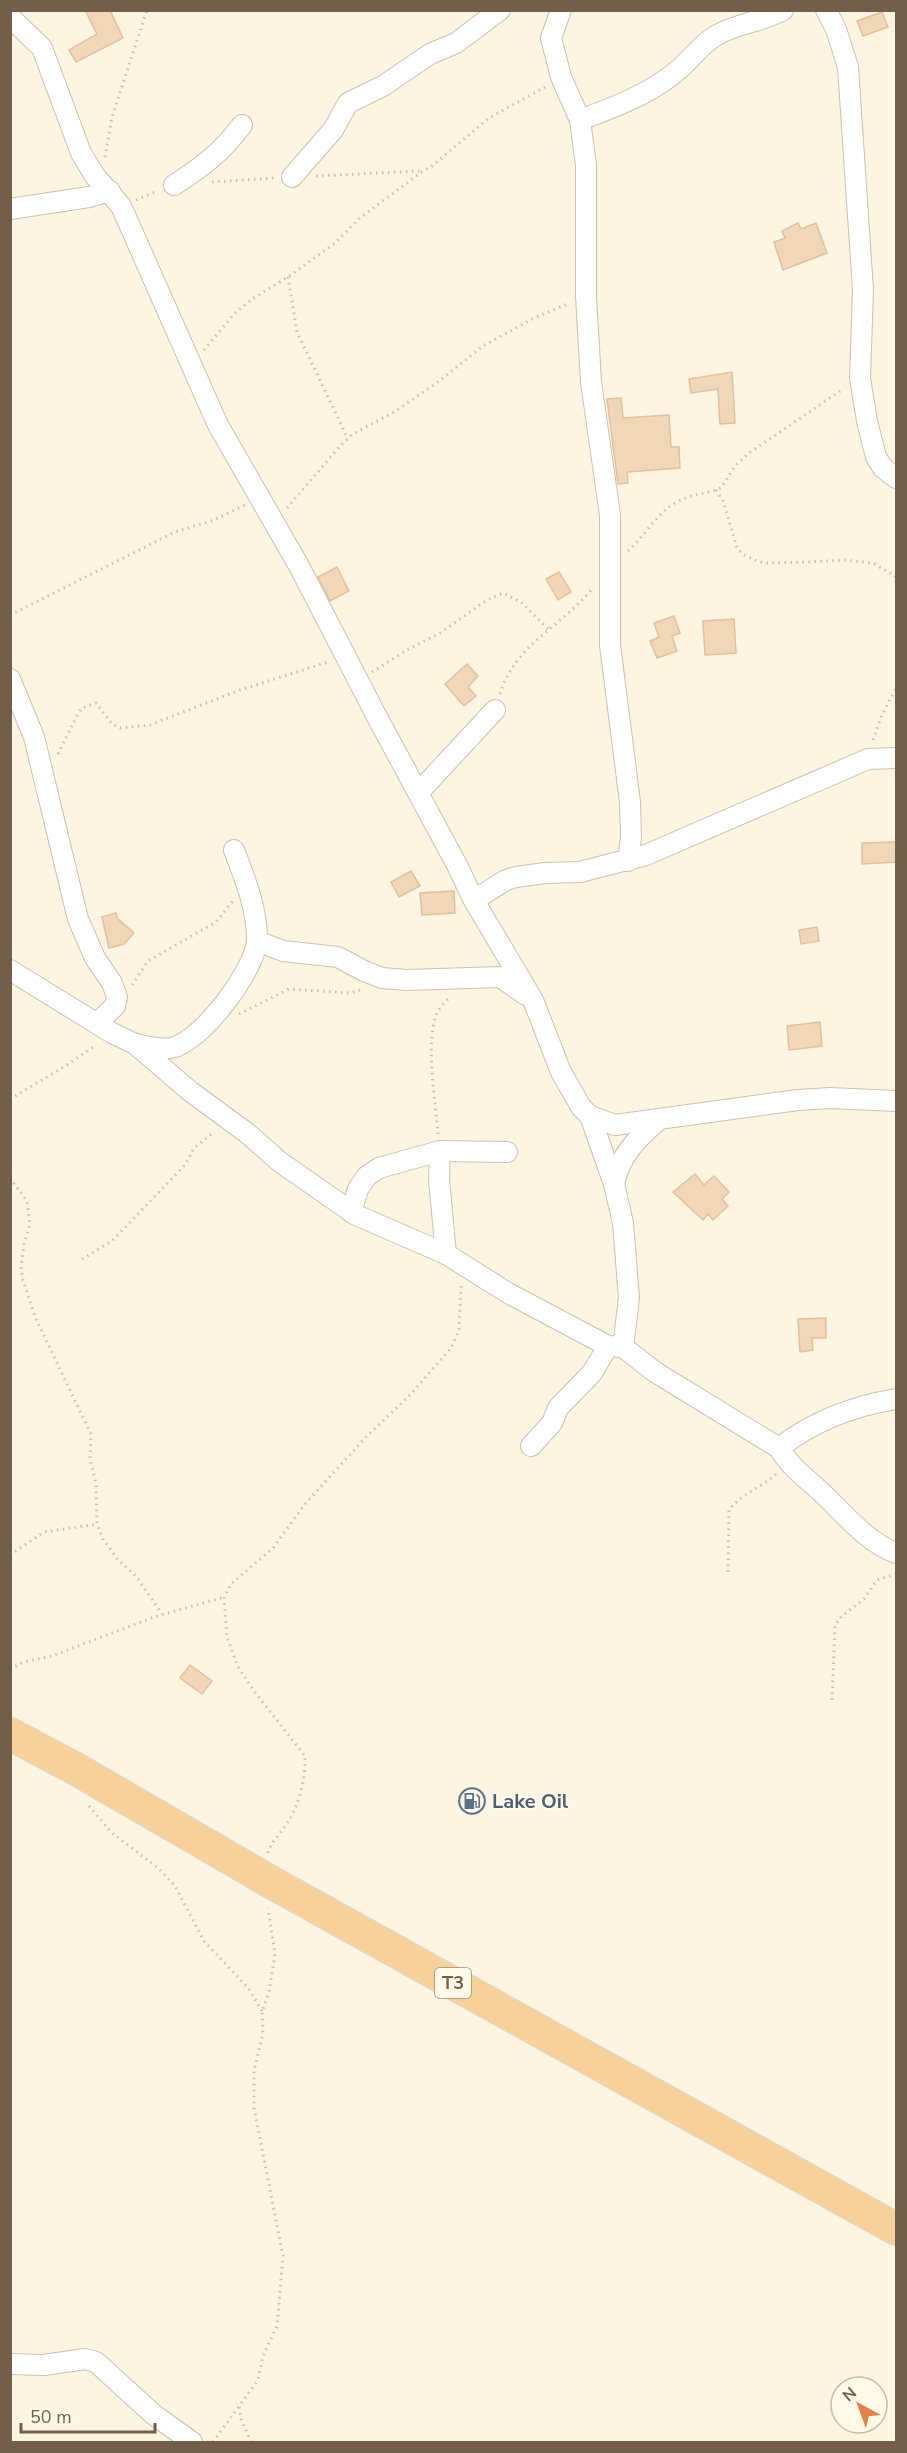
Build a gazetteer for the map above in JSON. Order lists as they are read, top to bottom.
{
  "streets": {
    "highway": ["T3"]
  },
  "places": {
    "fuel station": ["Lake Oil"]
  },
  "scale_bar": "50 m",
  "north": "top left"
}
